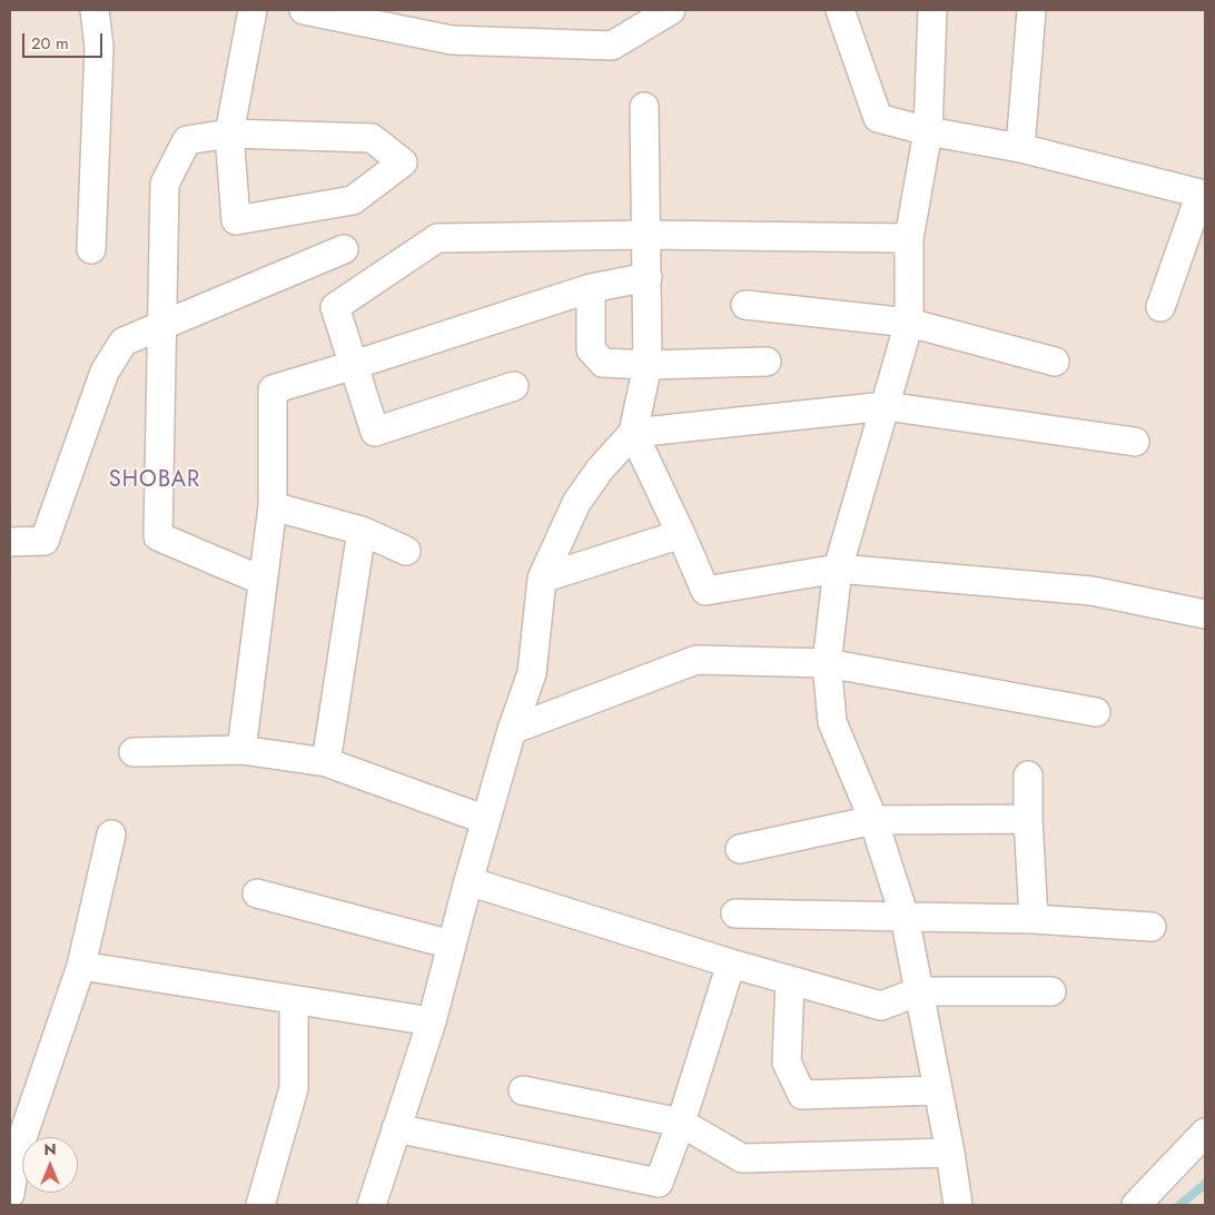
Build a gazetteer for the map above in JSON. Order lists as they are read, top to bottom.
{
  "districts": ["SHOBAR"],
  "scale_bar": "20 m",
  "north": "top"
}
